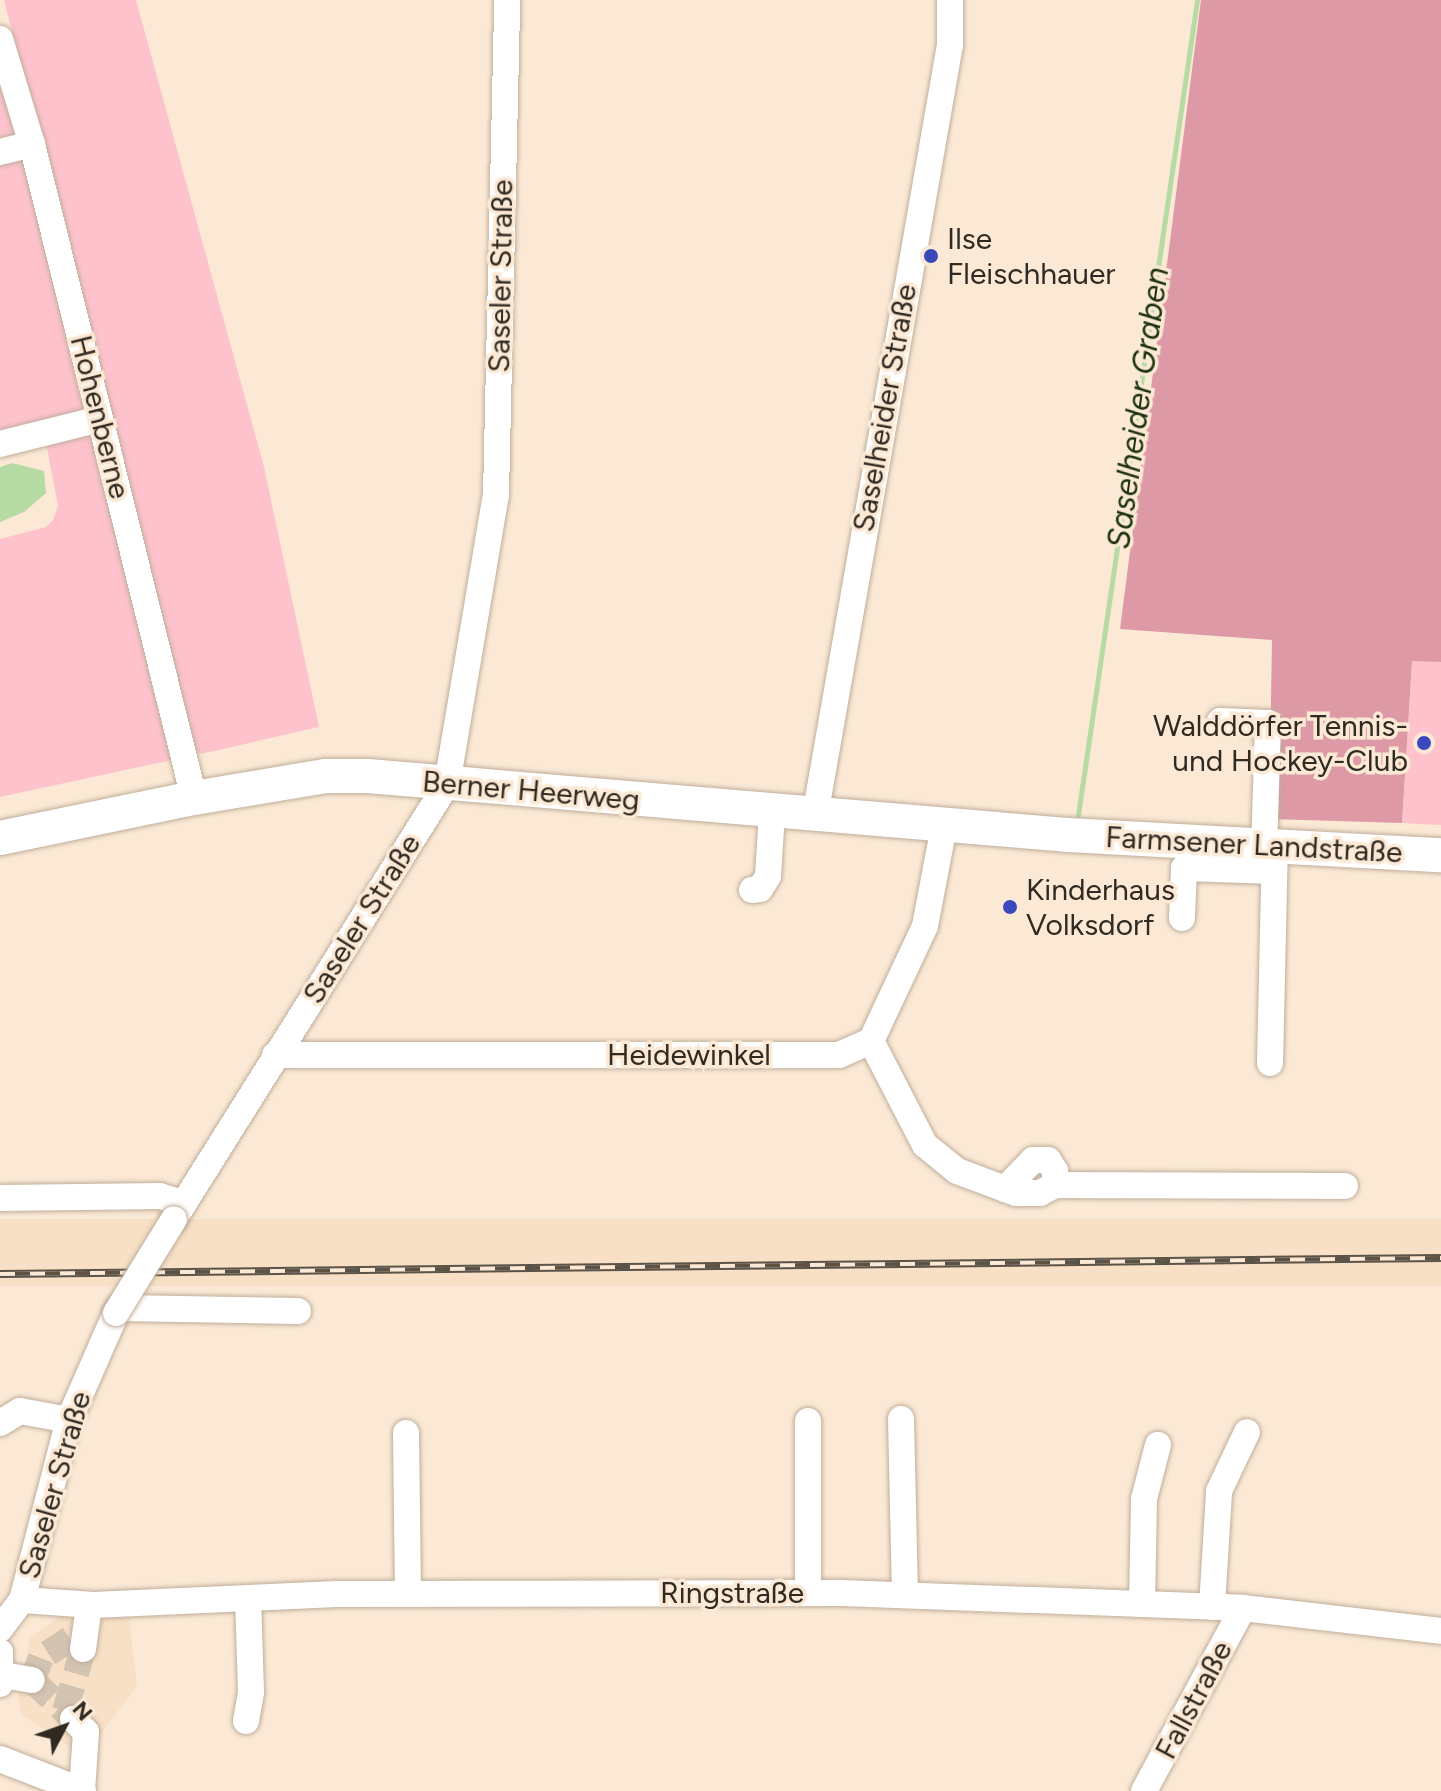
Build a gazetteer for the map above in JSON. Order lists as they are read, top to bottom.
{
  "streets": {
    "main road": ["Berner Heerweg", "Farmsener Landstraße"],
    "street": [
      "Saseler Straße",
      "Saselheider Straße",
      "Hohenberne",
      "Heidewinkel",
      "Ringstraße",
      "Fallstraße"
    ]
  },
  "crossings": [
    ["Saseler Straße", "Berner Heerweg"],
    ["Saseler Straße", "Heidewinkel"],
    ["Saseler Straße", "Ringstraße"],
    ["Saselheider Straße", "Berner Heerweg"],
    ["Hohenberne", "Berner Heerweg"],
    ["Berner Heerweg", "Farmsener Landstraße"],
    ["Ringstraße", "Fallstraße"]
  ],
  "water": ["Saselheider Graben"],
  "places": ["Ilse Fleischhauer", "Walddörfer Tennis- und Hockey-Club", "Kinderhaus Volksdorf"],
  "north": "top right"
}
